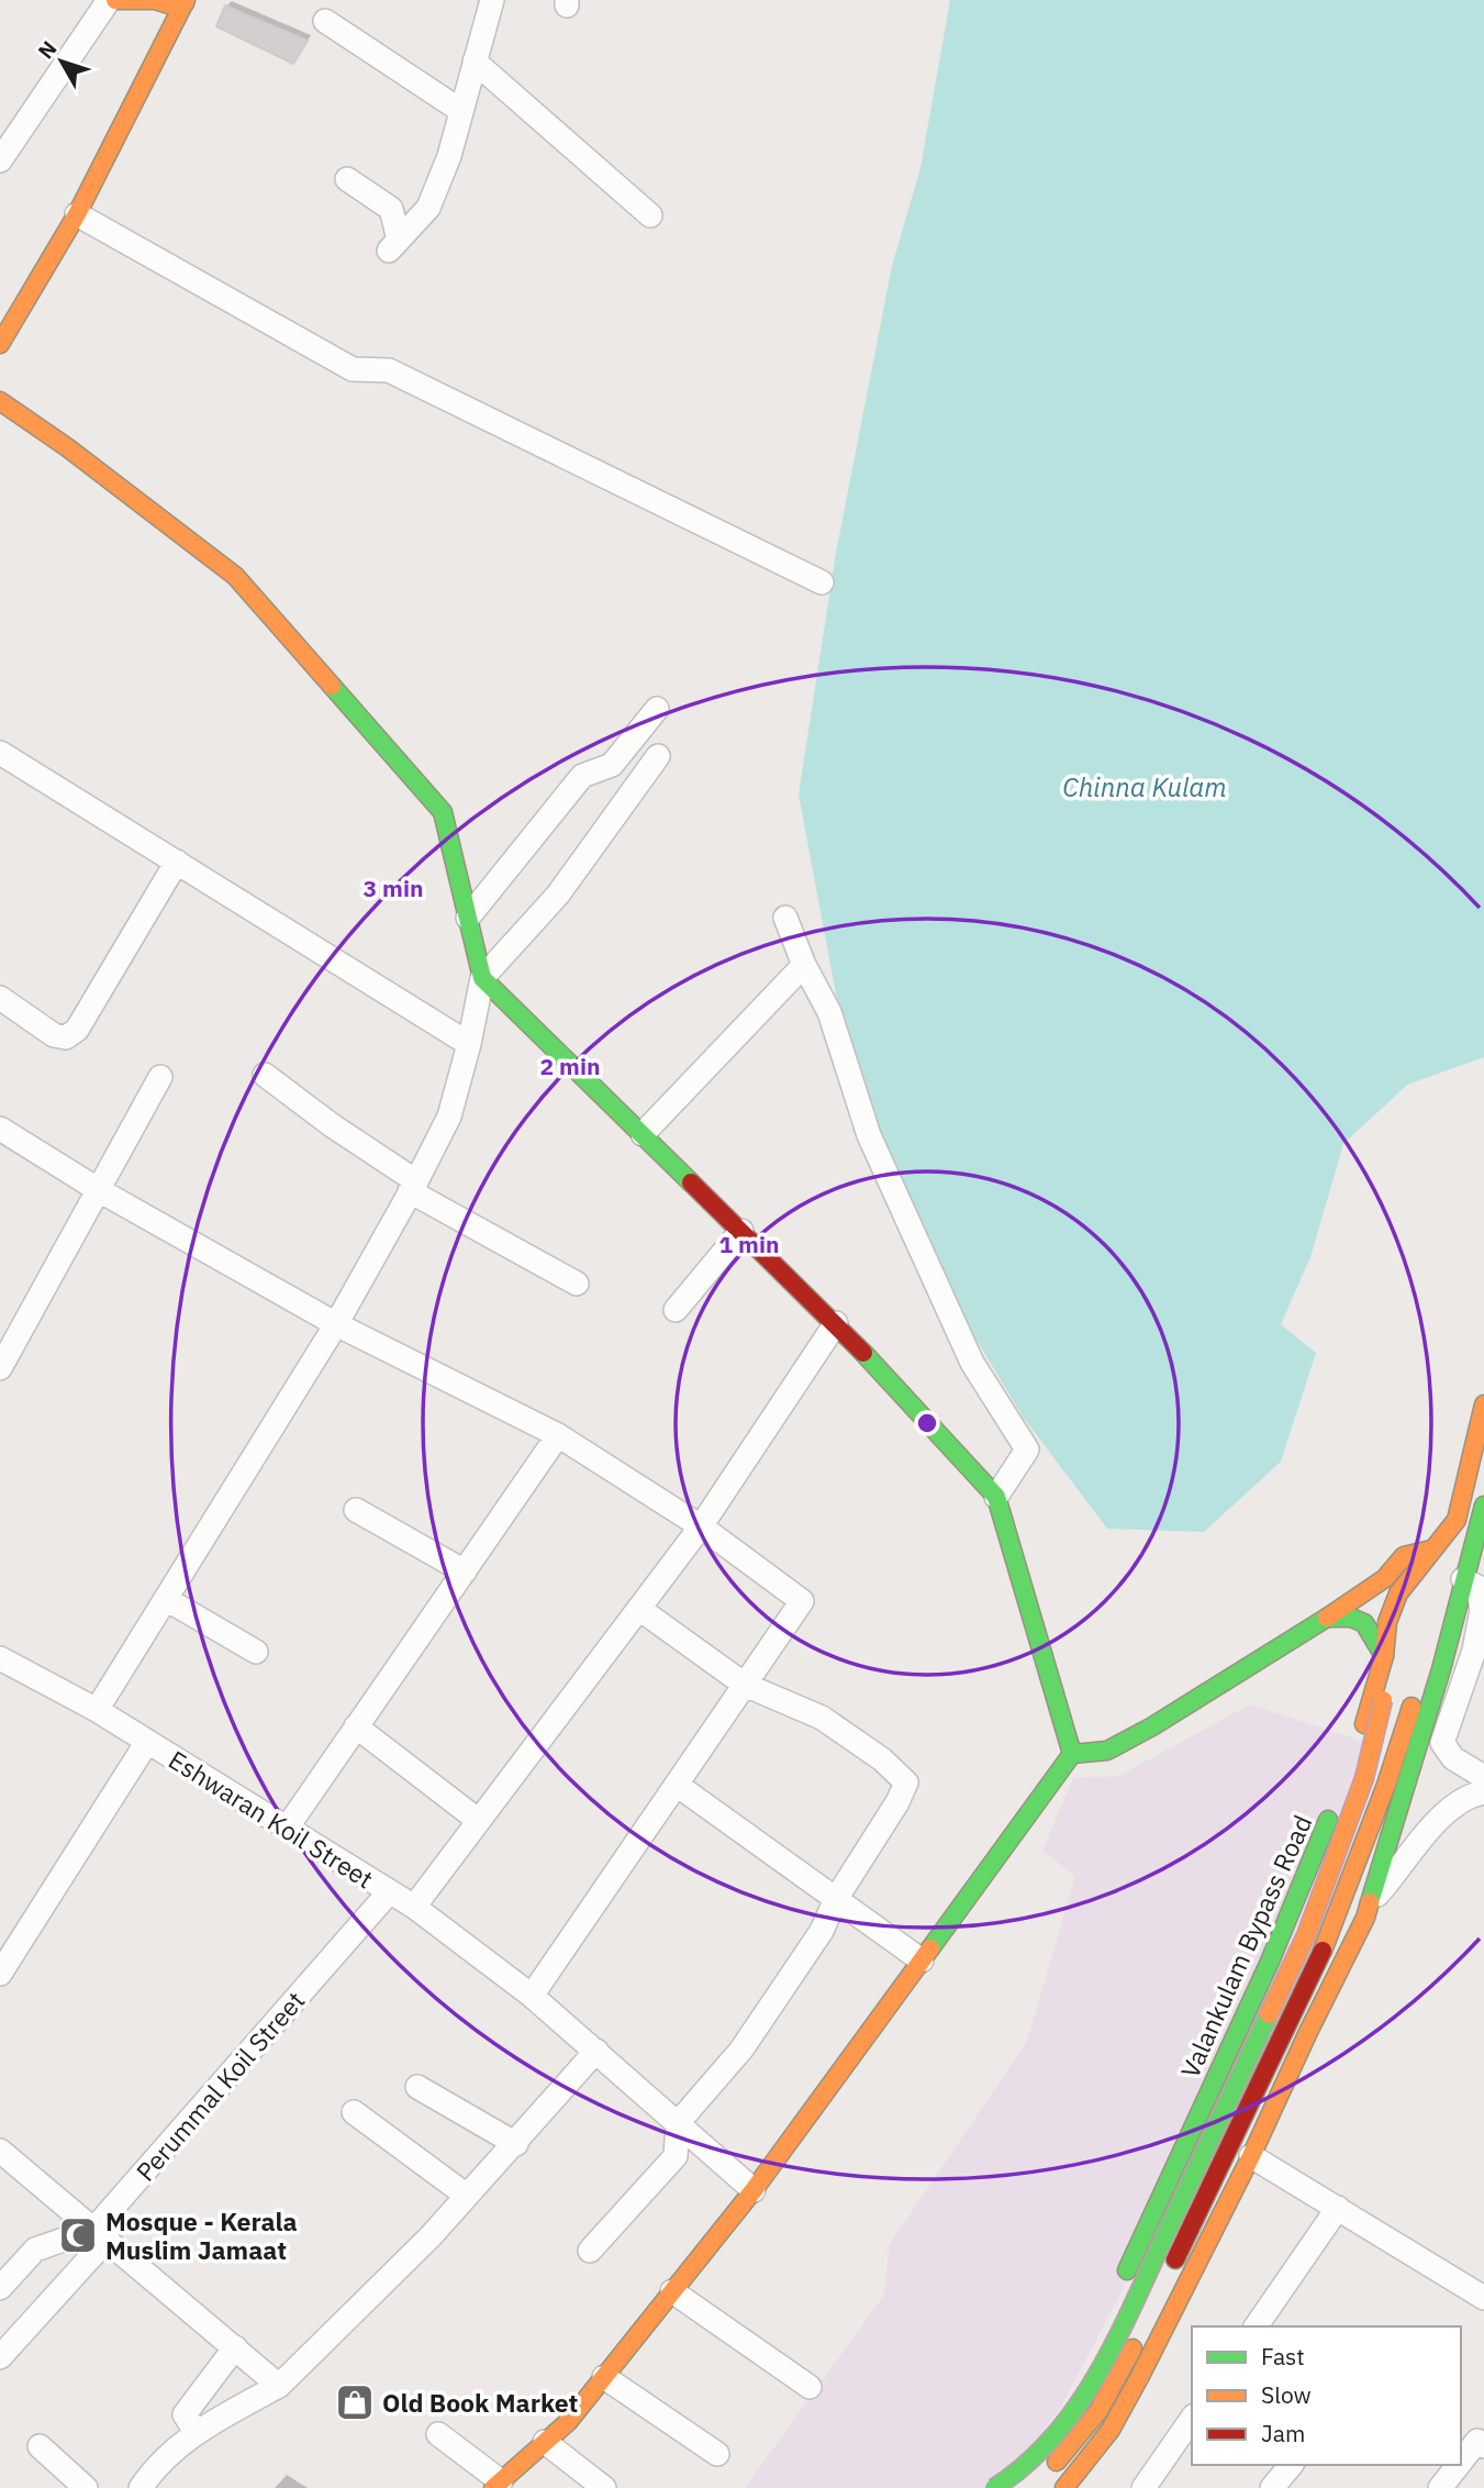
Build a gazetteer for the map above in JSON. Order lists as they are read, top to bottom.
{
  "streets": {
    "main road": ["Valankulam Bypass Road"],
    "street": ["Eshwaran Koil Street", "Perummal Koil Street"]
  },
  "crossings": [
    ["Eshwaran Koil Street", "Perummal Koil Street"]
  ],
  "water": ["Chinna Kulam"],
  "places": {
    "mosque": ["Mosque - Kerala Muslim Jamaat"],
    "shop": ["Old Book Market"]
  },
  "legend": ["Fast", "Slow", "Jam"],
  "north": "top left",
  "rings": ["3 min", "2 min", "1 min"]
}
